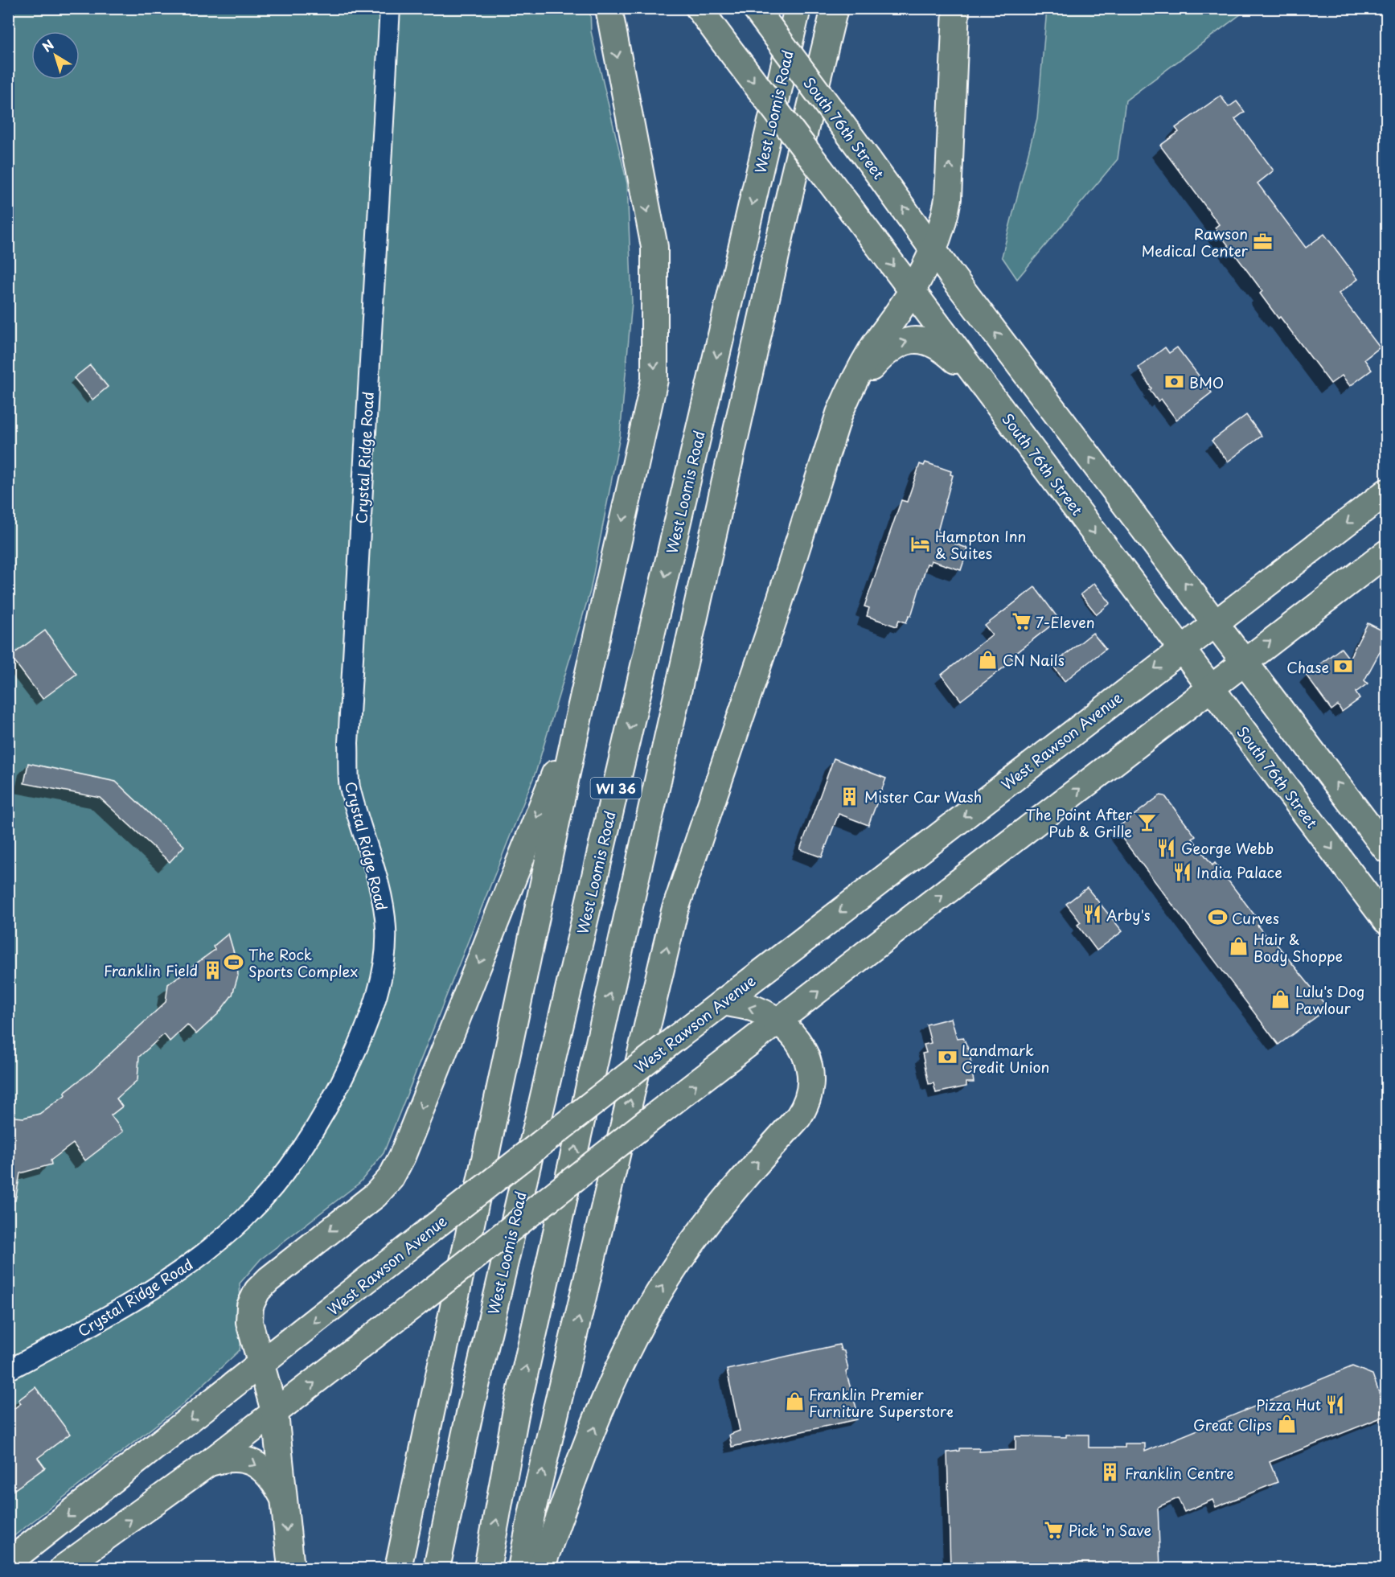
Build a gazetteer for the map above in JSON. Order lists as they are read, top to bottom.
{
  "streets": {
    "main road": [
      "West Loomis Road",
      "South 76th Street",
      "West Rawson Avenue",
      "WI 36"
    ],
    "street": ["Crystal Ridge Road"]
  },
  "crossings": [
    ["South 76th Street", "West Rawson Avenue"]
  ],
  "places": {
    "office": ["Rawson Medical Center"],
    "bank": ["BMO", "Chase", "Landmark Credit Union"],
    "hotel": ["Hampton Inn & Suites"],
    "supermarket": ["7-Eleven", "Pick 'n Save"],
    "shop": [
      "CN Nails",
      "Hair & Body Shoppe",
      "Lulu's Dog Pawlour",
      "Franklin Premier Furniture Superstore",
      "Great Clips"
    ],
    "building": ["Mister Car Wash", "Franklin Field", "Franklin Centre"],
    "bar": ["The Point After Pub & Grille"],
    "restaurant": [
      "George Webb",
      "India Palace",
      "Arby's",
      "Pizza Hut"
    ],
    "sports": ["Curves", "The Rock Sports Complex"]
  },
  "north": "top left"
}
